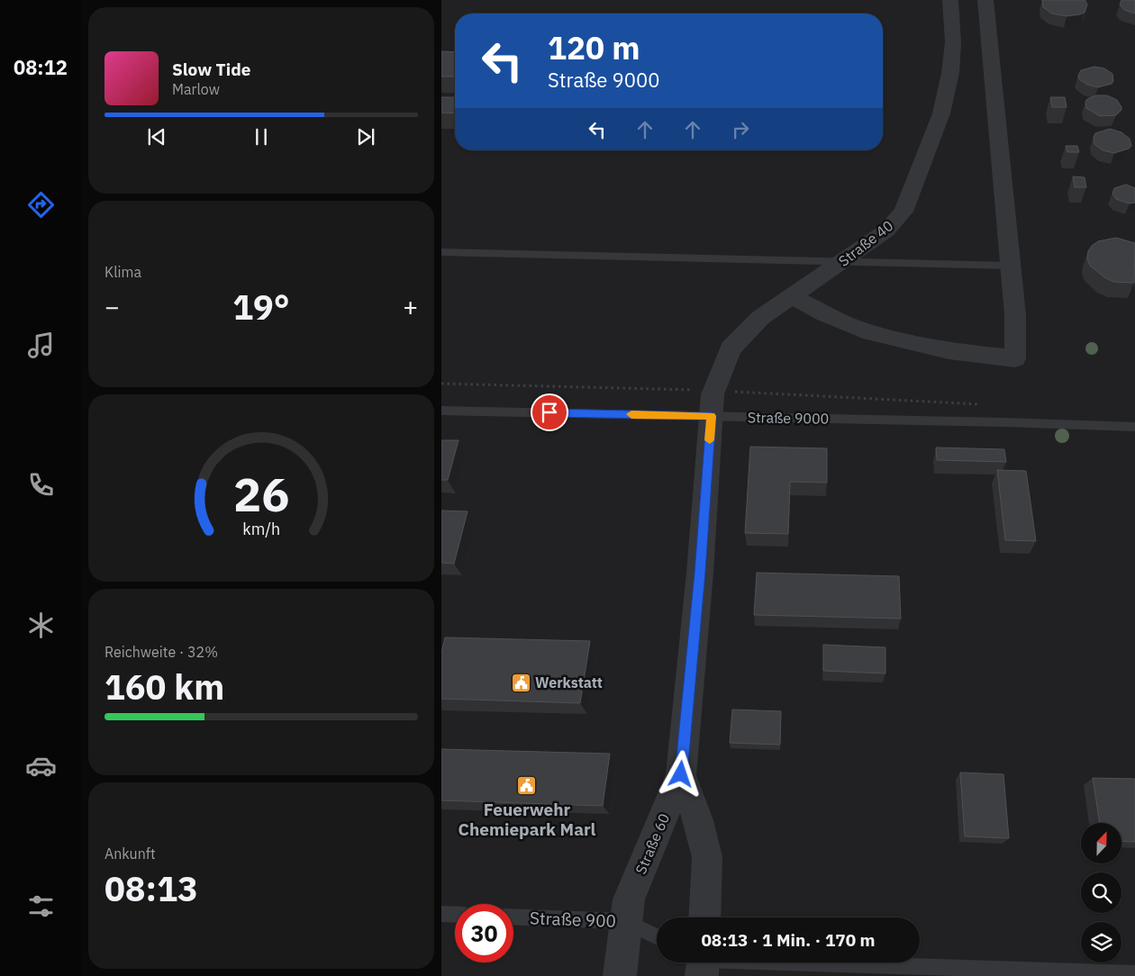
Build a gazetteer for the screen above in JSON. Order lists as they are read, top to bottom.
{
  "streets": {
    "street": ["Straße 40", "Straße 60"],
    "lane": ["Straße 9000", "Straße 900"]
  },
  "crossings": [
    ["Straße 40", "Straße 9000"],
    ["Straße 40", "Straße 60"],
    ["Straße 9000", "Straße 60"],
    ["Straße 60", "Straße 900"]
  ],
  "places": {
    "public building": ["Werkstatt", "Feuerwehr Chemiepark Marl"]
  },
  "north": "top",
  "page": {
    "tabs": "08:12",
    "turn": ["120 m", "Straße 9000"],
    "song": ["Slow Tide", "Marlow"],
    "tile": [
      "Klima",
      ["Reichweite · 32%", "160 km"],
      ["Ankunft", "08:13"]
    ],
    "heat": ["−", "19°", "+"],
    "limit": "30",
    "trip": "08:13 · 1 Min. · 170 m",
    "gauge": ["26", "km/h"]
  }
}
